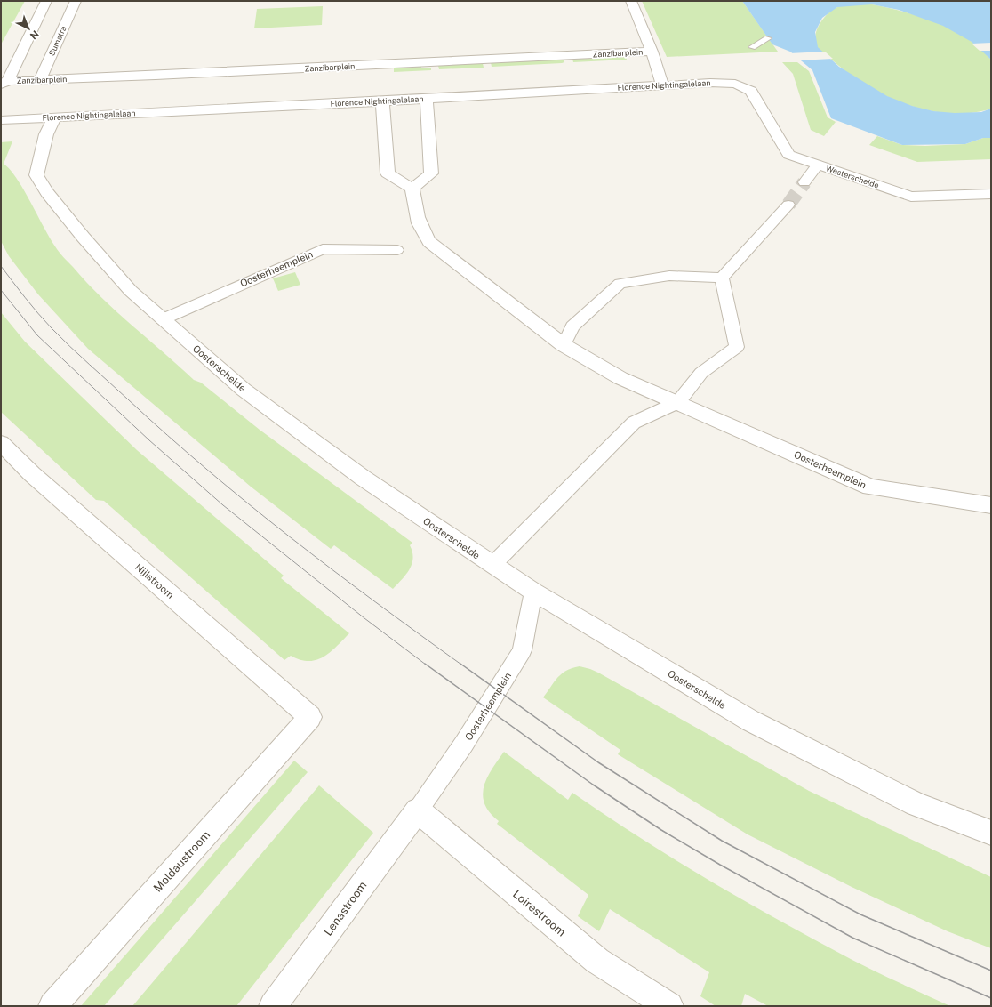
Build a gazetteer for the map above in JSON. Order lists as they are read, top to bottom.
{
  "streets": {
    "street": [
      "Sumatra",
      "Zanzibarplein",
      "Florence Nightingalelaan",
      "Westerschelde",
      "Oosterheemplein",
      "Oosterschelde",
      "Nijlstroom",
      "Moldaustroom",
      "Lenastroom",
      "Loirestroom"
    ]
  },
  "crossings": [
    ["Sumatra", "Zanzibarplein"],
    ["Florence Nightingalelaan", "Westerschelde"],
    ["Florence Nightingalelaan", "Oosterschelde"],
    ["Oosterheemplein", "Oosterschelde"],
    ["Oosterheemplein", "Lenastroom"],
    ["Oosterheemplein", "Loirestroom"],
    ["Nijlstroom", "Moldaustroom"],
    ["Lenastroom", "Loirestroom"]
  ],
  "north": "bottom right"
}
